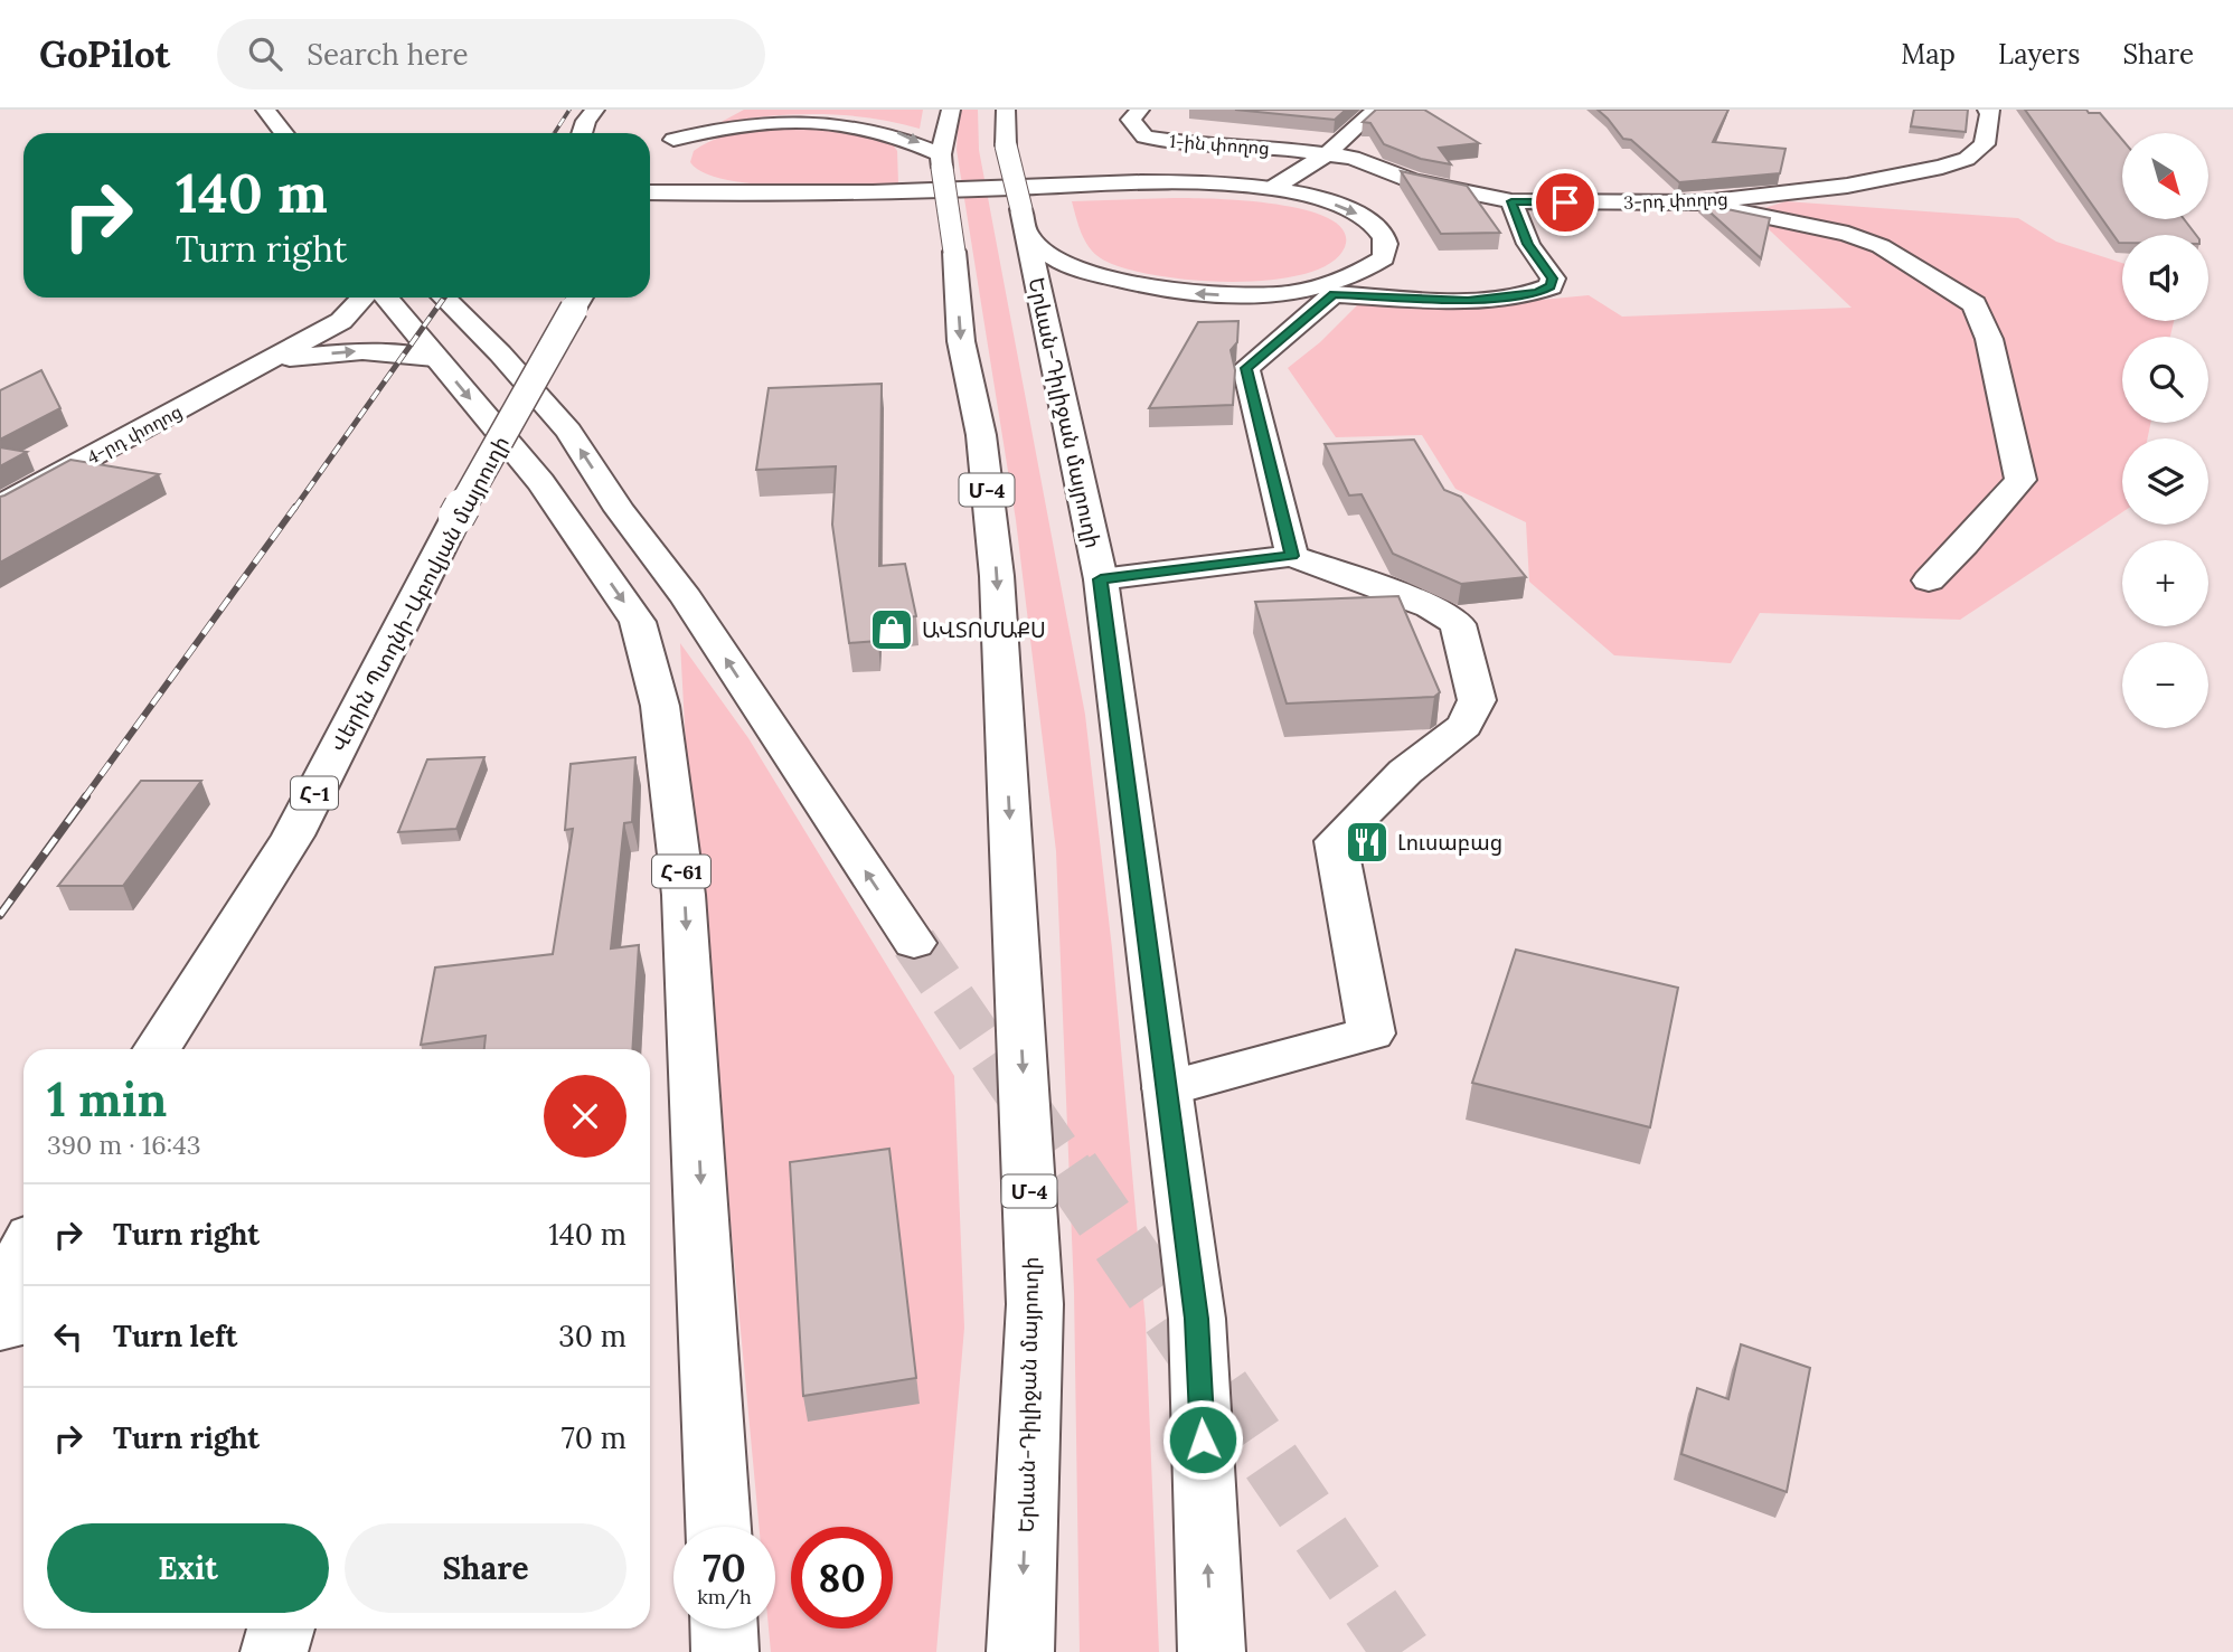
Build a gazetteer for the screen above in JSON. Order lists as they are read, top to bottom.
{
  "streets": {
    "main road": [
      "1-ին փողոց",
      "3-րդ փողոց",
      "Երևան-Դիլիջան մայրուղի",
      "4-րդ փողոց",
      "Մ-4",
      "Վերին Պտղնի-Աբովյան մայրուղի",
      "Հ-1",
      "Հ-61"
    ]
  },
  "crossings": [
    ["1-ին փողոց", "3-րդ փողոց"]
  ],
  "places": {
    "shop": ["ԱՎՏՈՄԱՔՍ"],
    "restaurant": ["Լուսաբաց"]
  },
  "north": "bottom right",
  "page": {
    "header": "GoPilot",
    "search": "Search here",
    "nav": ["Map", "Layers", "Share"],
    "map_buttons": ["+", "−"],
    "turn": ["140 m", "Turn right"],
    "heading": ["1 min", "390 m · 16:43"],
    "list": [
      {
        "name": "Turn right",
        "value": "140 m"
      },
      {
        "name": "Turn left",
        "value": "30 m"
      },
      {
        "name": "Turn right",
        "value": "70 m"
      }
    ],
    "buttons": ["Exit", "Share"],
    "speed": "70 km/h",
    "limit": "80"
  }
}
